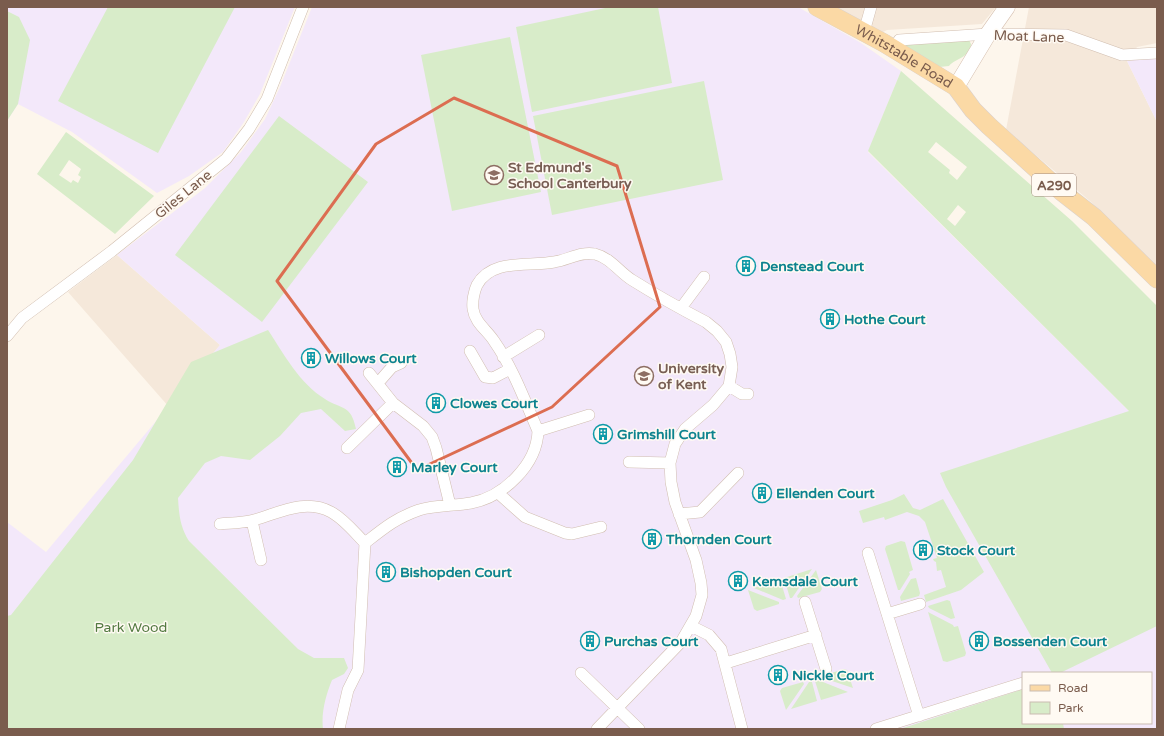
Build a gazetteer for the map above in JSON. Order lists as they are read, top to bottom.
{
  "streets": {
    "main road": ["Whitstable Road", "A290"],
    "street": ["Moat Lane", "Giles Lane"]
  },
  "parks": ["Park Wood"],
  "places": {
    "school or university": ["St Edmund's School Canterbury", "University of Kent"],
    "building": [
      "Denstead Court",
      "Hothe Court",
      "Willows Court",
      "Clowes Court",
      "Grimshill Court",
      "Marley Court",
      "Ellenden Court",
      "Thornden Court",
      "Stock Court",
      "Bishopden Court",
      "Kemsdale Court",
      "Purchas Court",
      "Bossenden Court",
      "Nickle Court"
    ]
  },
  "legend": ["Road", "Park"]
}
